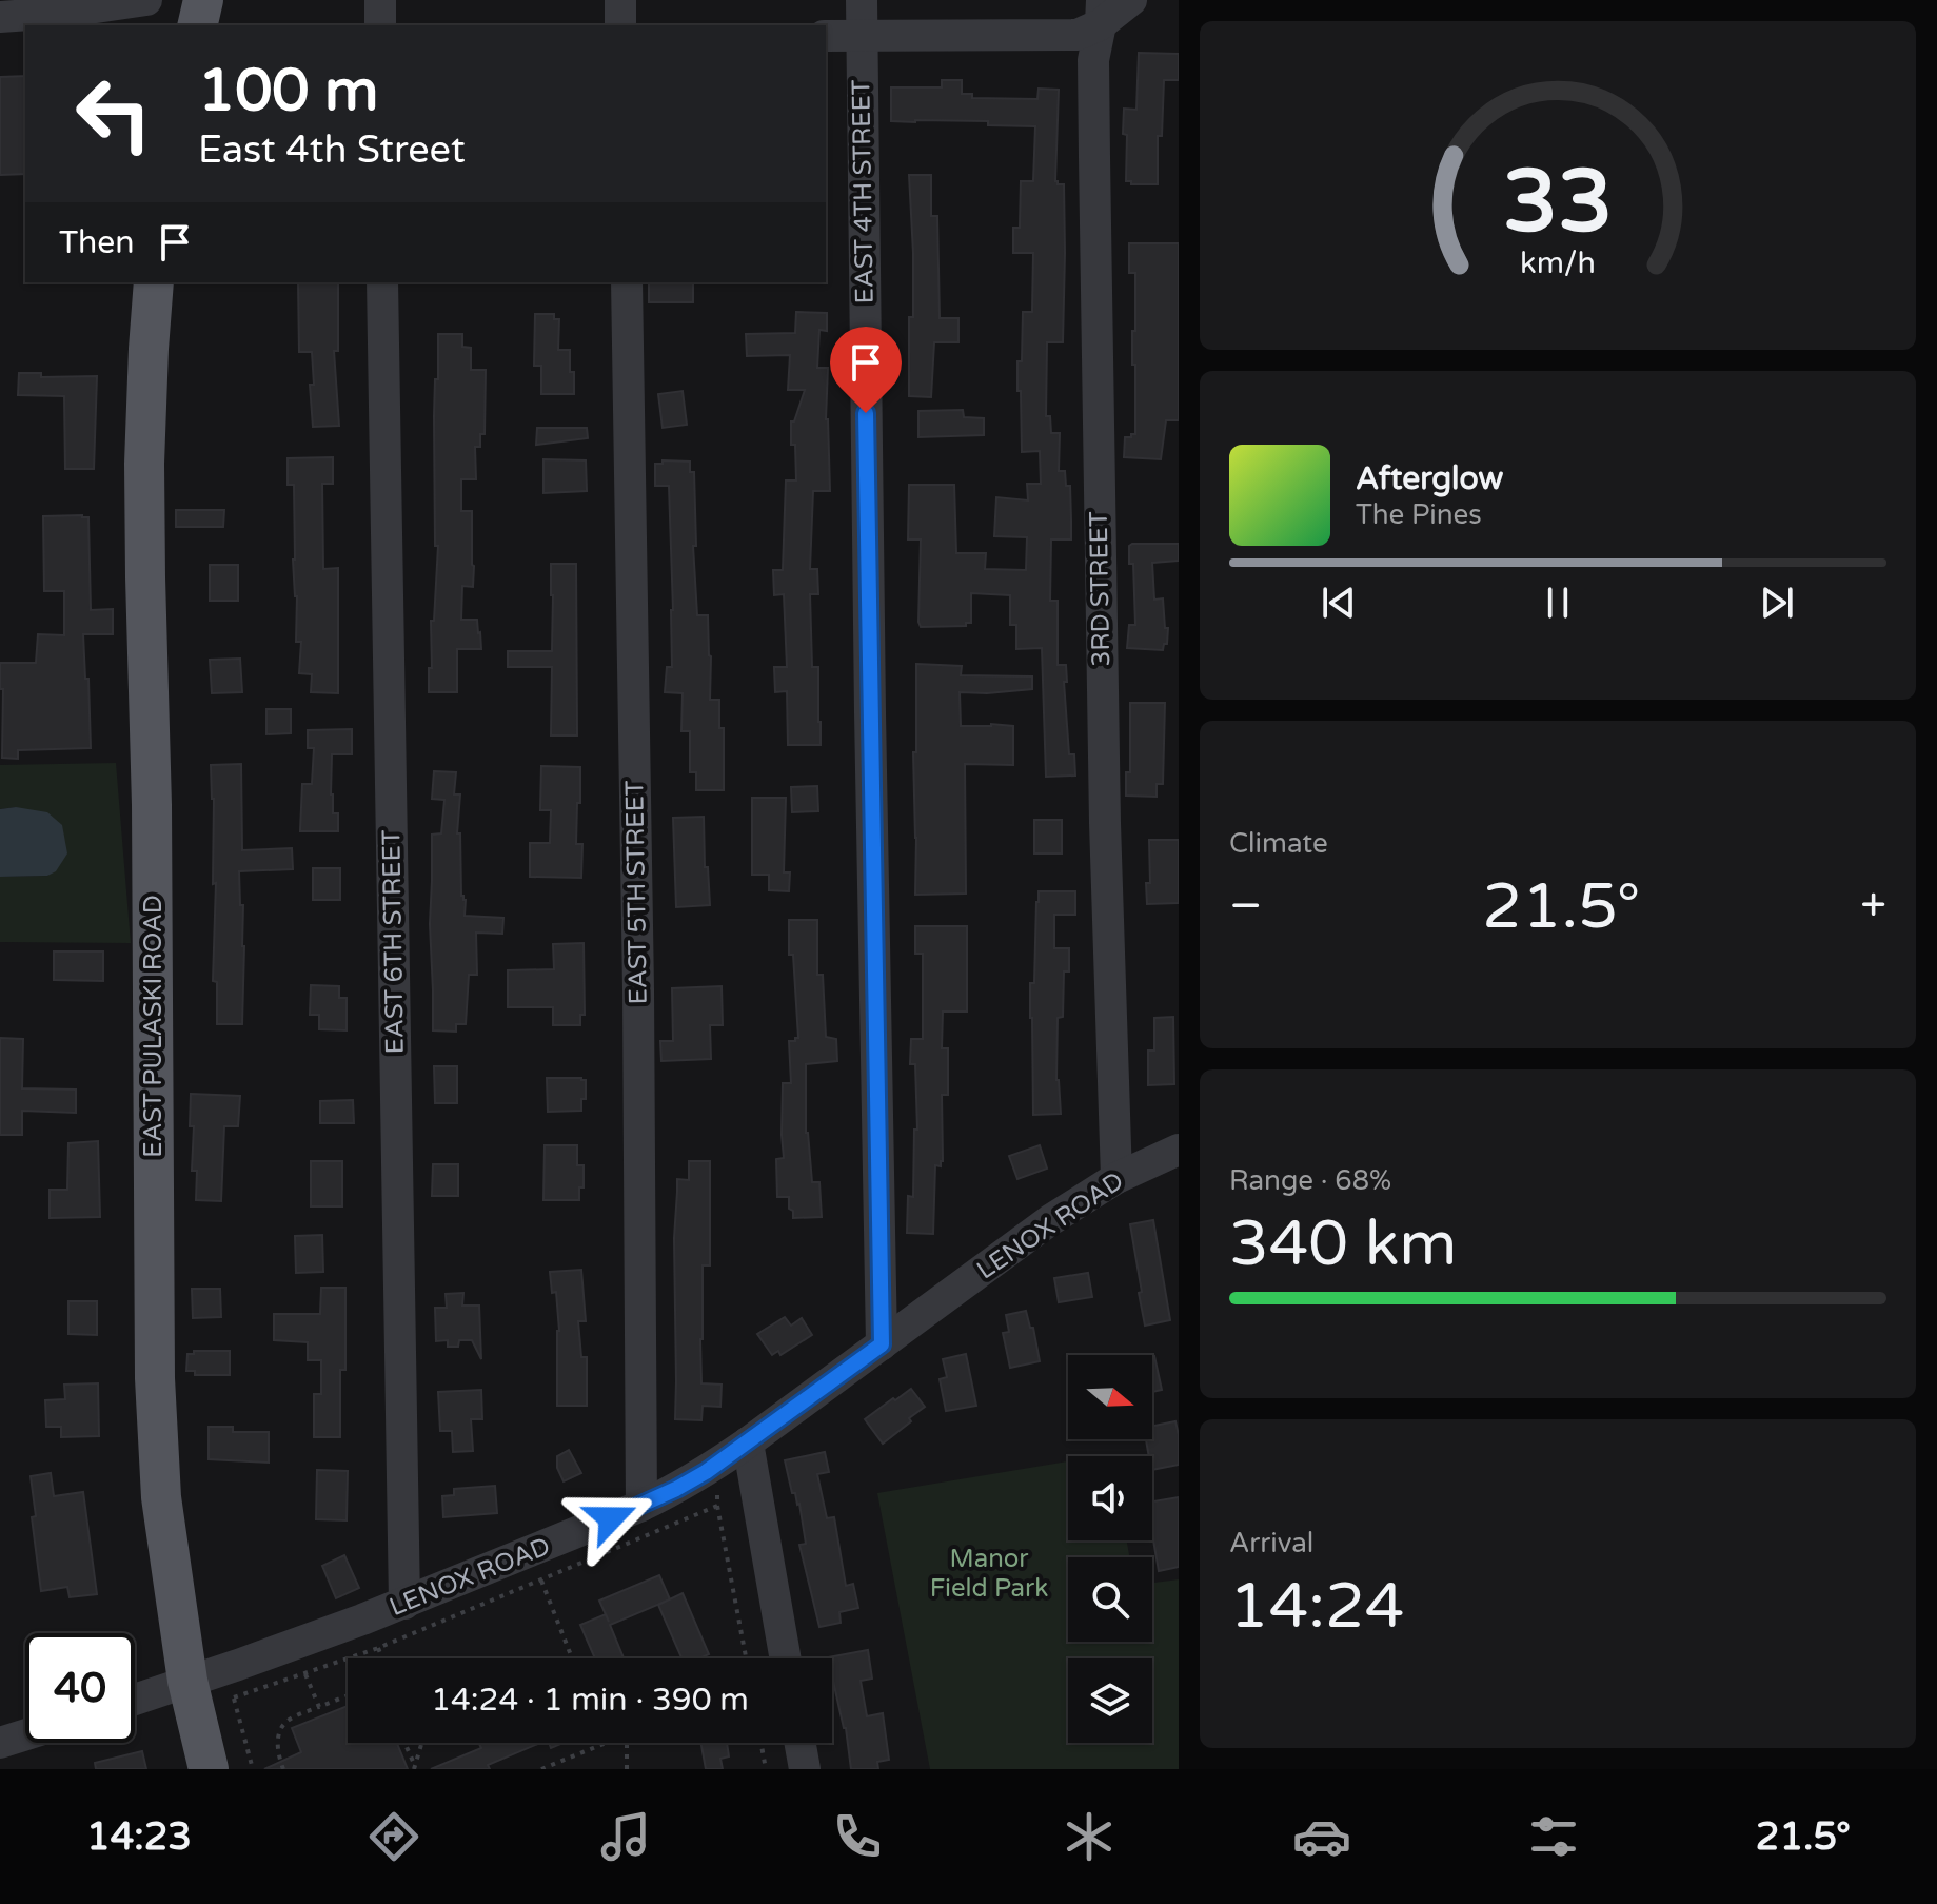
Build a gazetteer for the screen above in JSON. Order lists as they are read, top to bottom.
{
  "streets": {
    "main road": ["EAST PULASKI ROAD"],
    "street": [
      "EAST 4TH STREET",
      "3RD STREET",
      "EAST 5TH STREET",
      "EAST 6TH STREET",
      "LENOX ROAD"
    ]
  },
  "crossings": [
    ["EAST 4TH STREET", "LENOX ROAD"],
    ["3RD STREET", "LENOX ROAD"],
    ["EAST 5TH STREET", "LENOX ROAD"],
    ["EAST 6TH STREET", "LENOX ROAD"],
    ["EAST PULASKI ROAD", "LENOX ROAD"]
  ],
  "parks": ["Manor Field Park"],
  "north": "right",
  "page": {
    "turn": ["100 m", "East 4th Street"],
    "then": "Then",
    "song": ["Afterglow", "The Pines"],
    "tile": [
      "Climate",
      ["Range · 68%", "340 km"],
      ["Arrival", "14:24"]
    ],
    "heat": ["−", "21.5°", "+"],
    "limit": "40",
    "trip": "14:24 · 1 min · 390 m",
    "tabs": ["14:23", "21.5°"],
    "gauge": ["33", "km/h"]
  }
}
